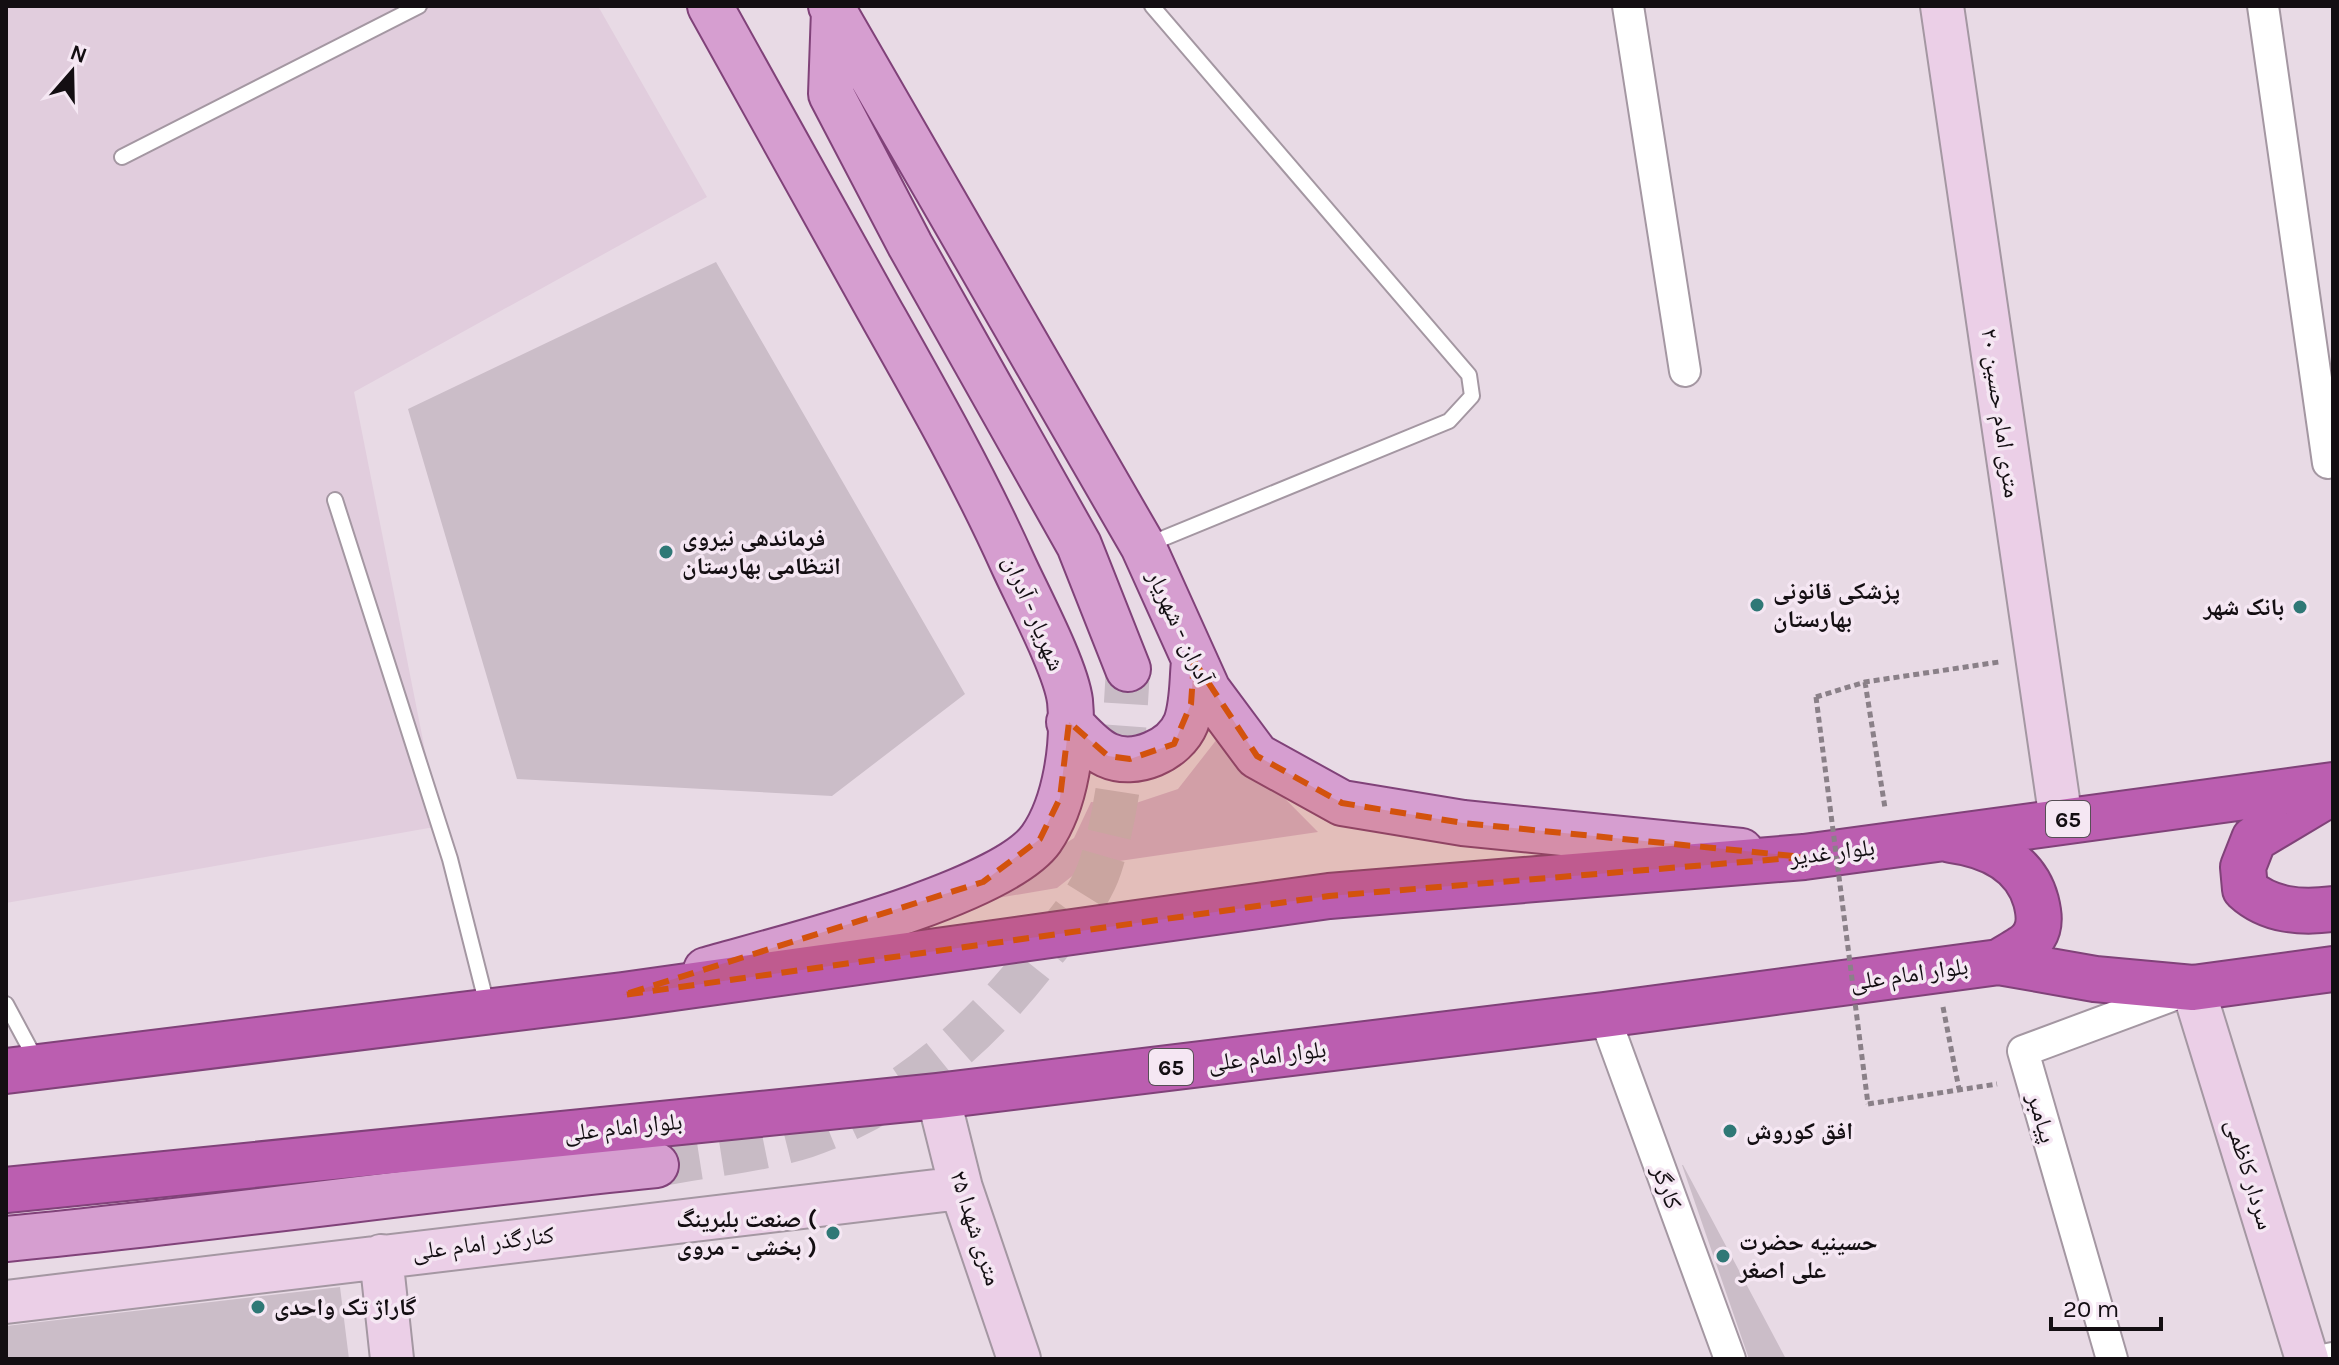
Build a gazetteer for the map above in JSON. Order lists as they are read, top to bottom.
{
  "streets": {
    "highway": ["65", "بلوار غدیر", "بلوار امام علی"],
    "main road": ["شهریار - آدران", "آدران - شهریار"],
    "street": [
      "۲۰ متری امام حسین",
      "پیامبر",
      "سردار کاظمی",
      "کارگر",
      "۲۵ متری شهدا",
      "کنارگذر امام علی"
    ]
  },
  "crossings": [
    ["۲۰ متری امام حسین", "بلوار غدیر"],
    ["شهریار - آدران", "65"],
    ["شهریار - آدران", "بلوار غدیر"],
    ["آدران - شهریار", "بلوار غدیر"],
    ["65", "بلوار غدیر"],
    ["بلوار امام علی", "پیامبر"],
    ["بلوار امام علی", "سردار کاظمی"],
    ["بلوار امام علی", "کارگر"],
    ["بلوار امام علی", "۲۵ متری شهدا"],
    ["پیامبر", "سردار کاظمی"],
    ["۲۵ متری شهدا", "کنارگذر امام علی"]
  ],
  "places": [
    "فرماندهی نیروی انتظامی بهارستان",
    "پزشکی قانونی بهارستان",
    "بانک شهر",
    "افق کوروش",
    "صنعت بلبرینگ ( بخشی - مروی )",
    "حسینیه حضرت علی اصغر",
    "گاراژ تک واحدی"
  ],
  "scale_bar": "20 m",
  "north": "top"
}
